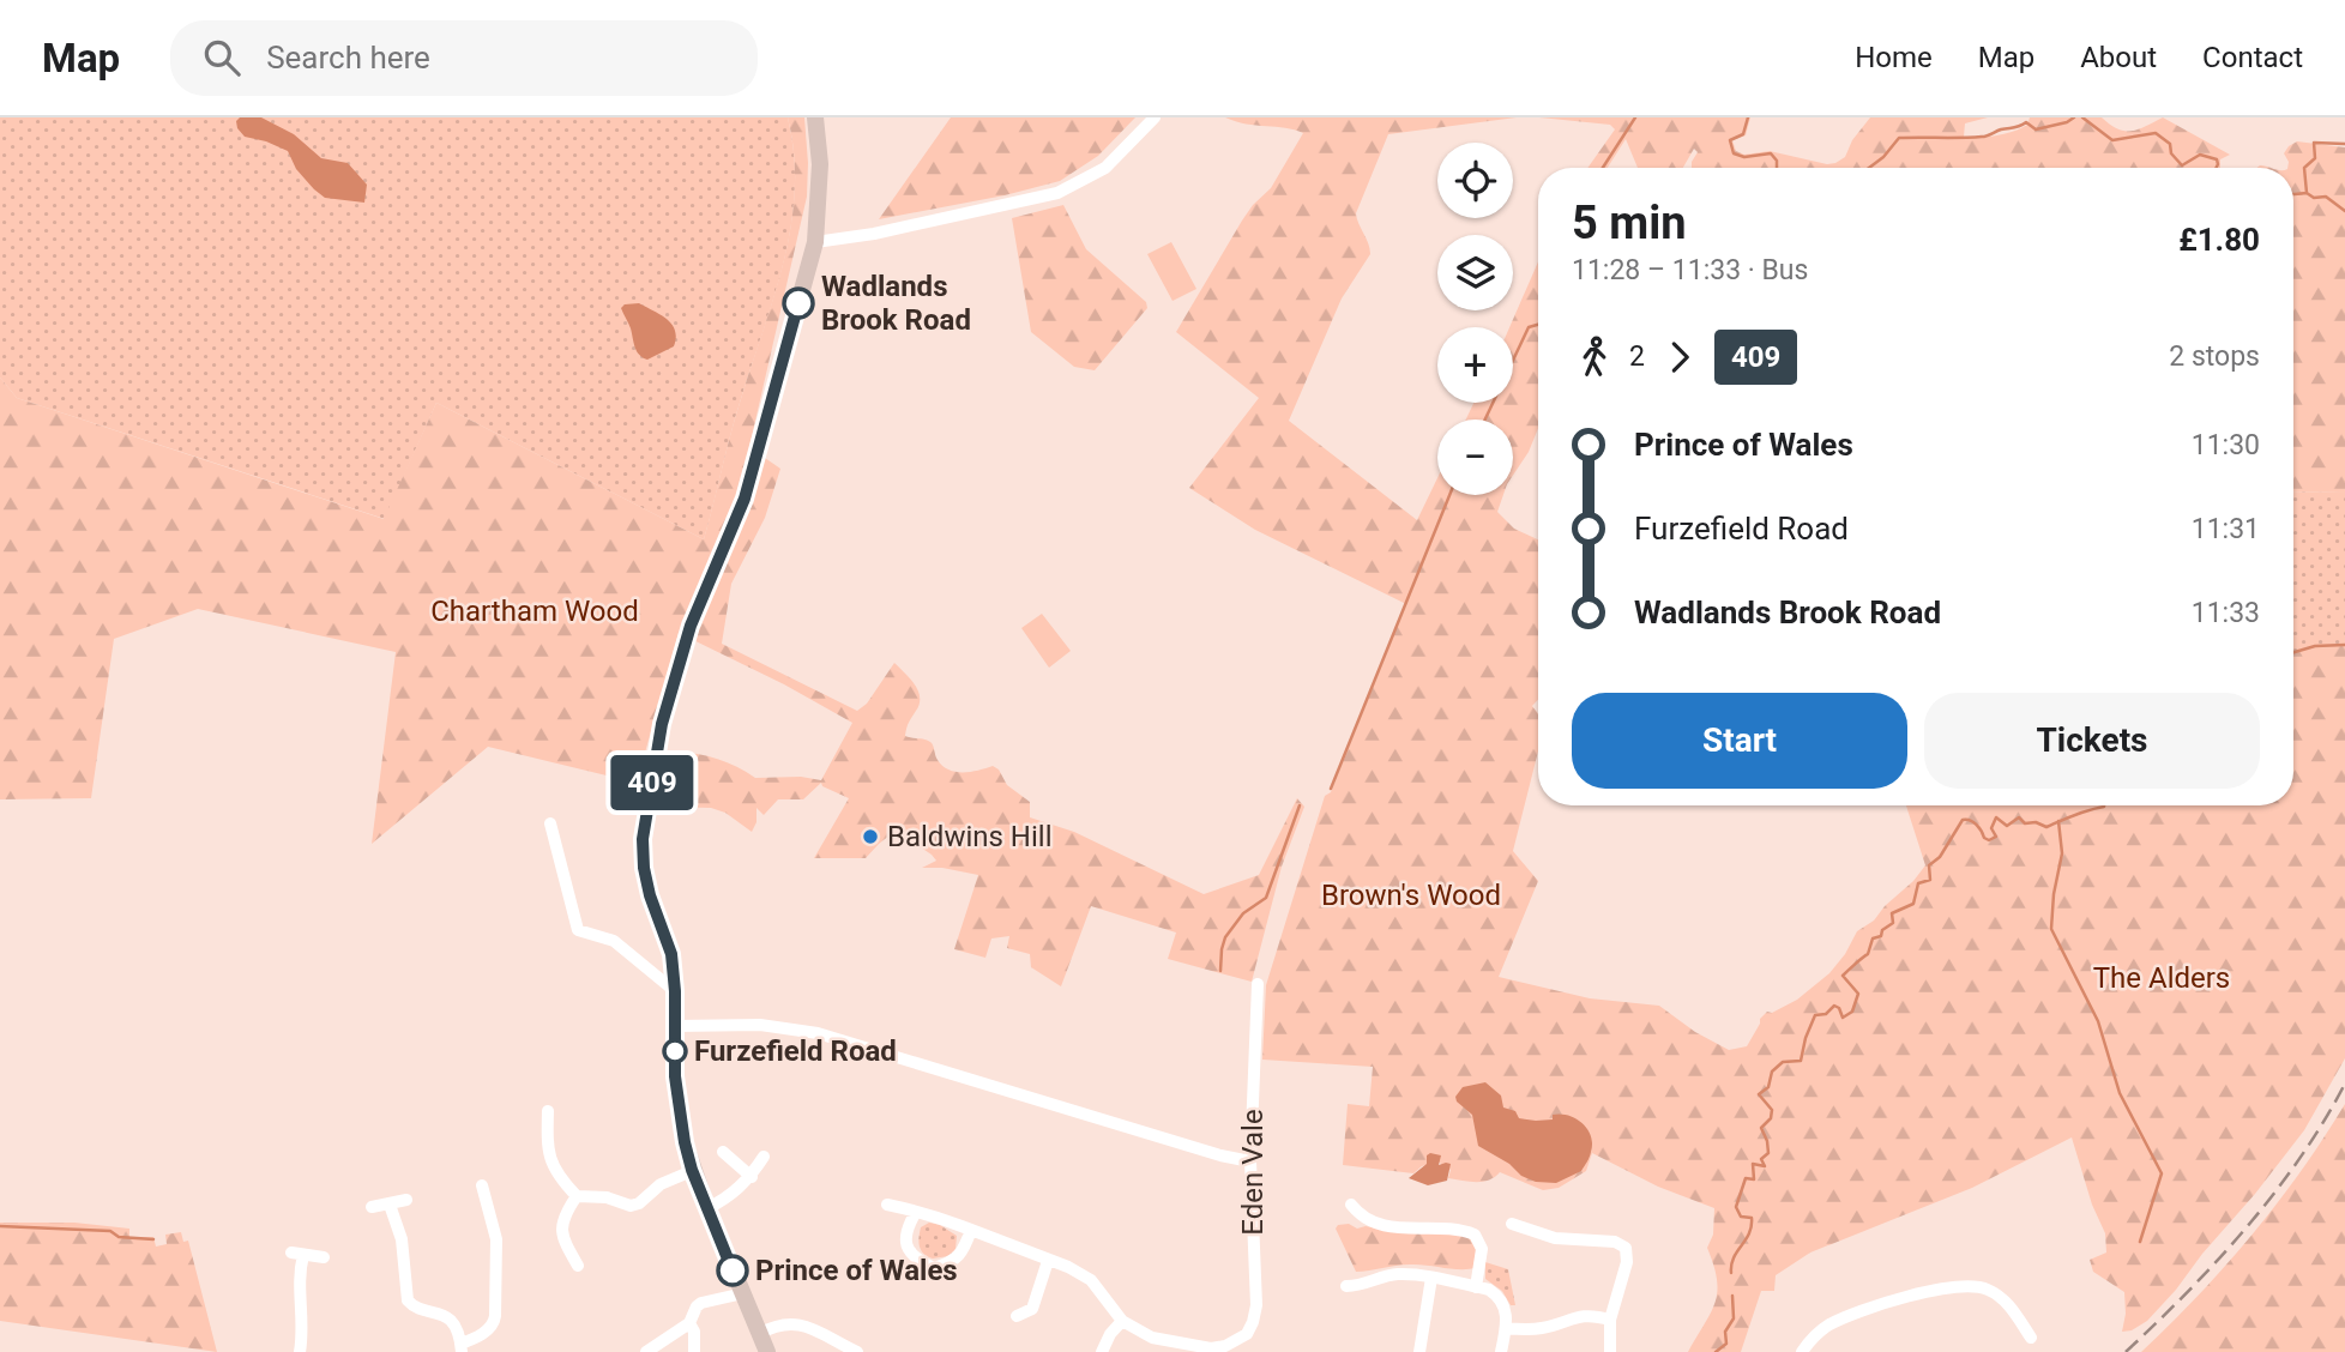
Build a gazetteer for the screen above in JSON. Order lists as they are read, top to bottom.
{
  "streets": {
    "street": ["Eden Vale"]
  },
  "parks": ["Chartham Wood", "Brown's Wood", "The Alders"],
  "places": [
    "Wadlands Brook Road",
    "Baldwins Hill",
    "Furzefield Road",
    "Prince of Wales"
  ],
  "lines": ["bus line 409"],
  "page": {
    "header": "Map",
    "search": "Search here",
    "nav": [
      "Home",
      "Map",
      "About",
      "Contact"
    ],
    "on_map": "409",
    "map_buttons": ["+", "−"],
    "heading": ["5 min", "11:28 – 11:33 · Bus", "£1.80"],
    "legs": ["2", "409", "2 stops"],
    "list": [
      {
        "name": "Prince of Wales",
        "value": "11:30"
      },
      {
        "name": "Furzefield Road",
        "value": "11:31"
      },
      {
        "name": "Wadlands Brook Road",
        "value": "11:33"
      }
    ],
    "buttons": ["Start", "Tickets"]
  }
}
